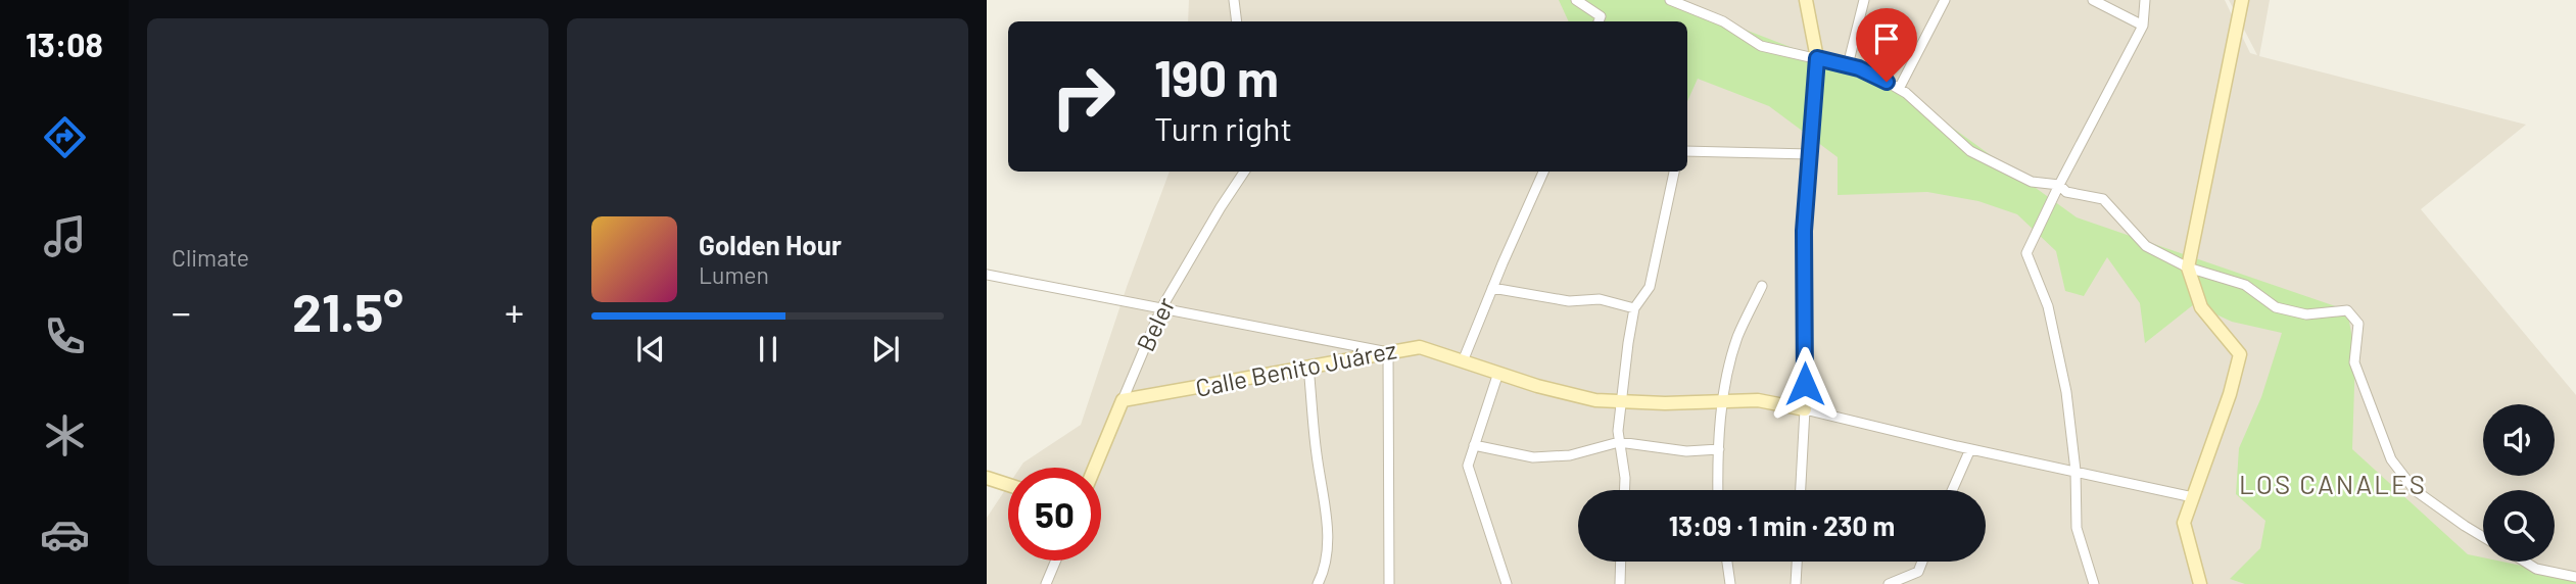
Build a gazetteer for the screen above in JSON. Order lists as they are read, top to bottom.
{
  "streets": {
    "main road": ["Beler", "Calle Benito Juárez"]
  },
  "crossings": [
    ["Beler", "Calle Benito Juárez"]
  ],
  "districts": ["LOS CANALES"],
  "page": {
    "tabs": "13:08",
    "tile": "Climate",
    "turn": ["190 m", "Turn right"],
    "song": ["Golden Hour", "Lumen"],
    "heat": ["−", "21.5°", "+"],
    "limit": "50",
    "trip": "13:09 · 1 min · 230 m"
  }
}
